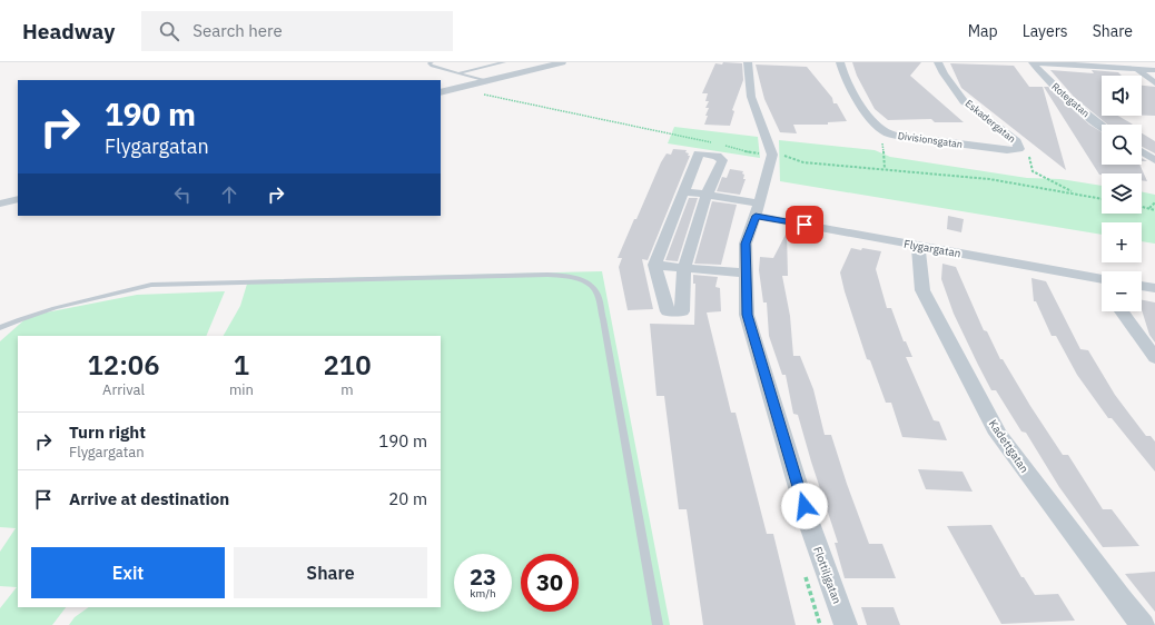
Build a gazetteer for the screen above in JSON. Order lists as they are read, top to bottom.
{
  "streets": {
    "street": [
      "Rotegatan",
      "Eskadergatan",
      "Divisionsgatan",
      "Flygargatan",
      "Kadettgatan",
      "Flottiljgatan"
    ]
  },
  "crossings": [
    ["Eskadergatan", "Divisionsgatan"],
    ["Flygargatan", "Kadettgatan"],
    ["Flygargatan", "Flottiljgatan"]
  ],
  "page": {
    "header": "Headway",
    "search": "Search here",
    "nav": ["Map", "Layers", "Share"],
    "map_buttons": ["+", "−"],
    "turn": ["190 m", "Flygargatan"],
    "eta": [
      "12:06",
      "Arrival",
      "1",
      "min",
      "210",
      "m"
    ],
    "list": [
      {
        "name": "Turn right",
        "note": "Flygargatan",
        "value": "190 m"
      },
      {
        "name": "Arrive at destination",
        "value": "20 m"
      }
    ],
    "buttons": ["Exit", "Share"],
    "speed": "23 km/h",
    "limit": "30"
  }
}
